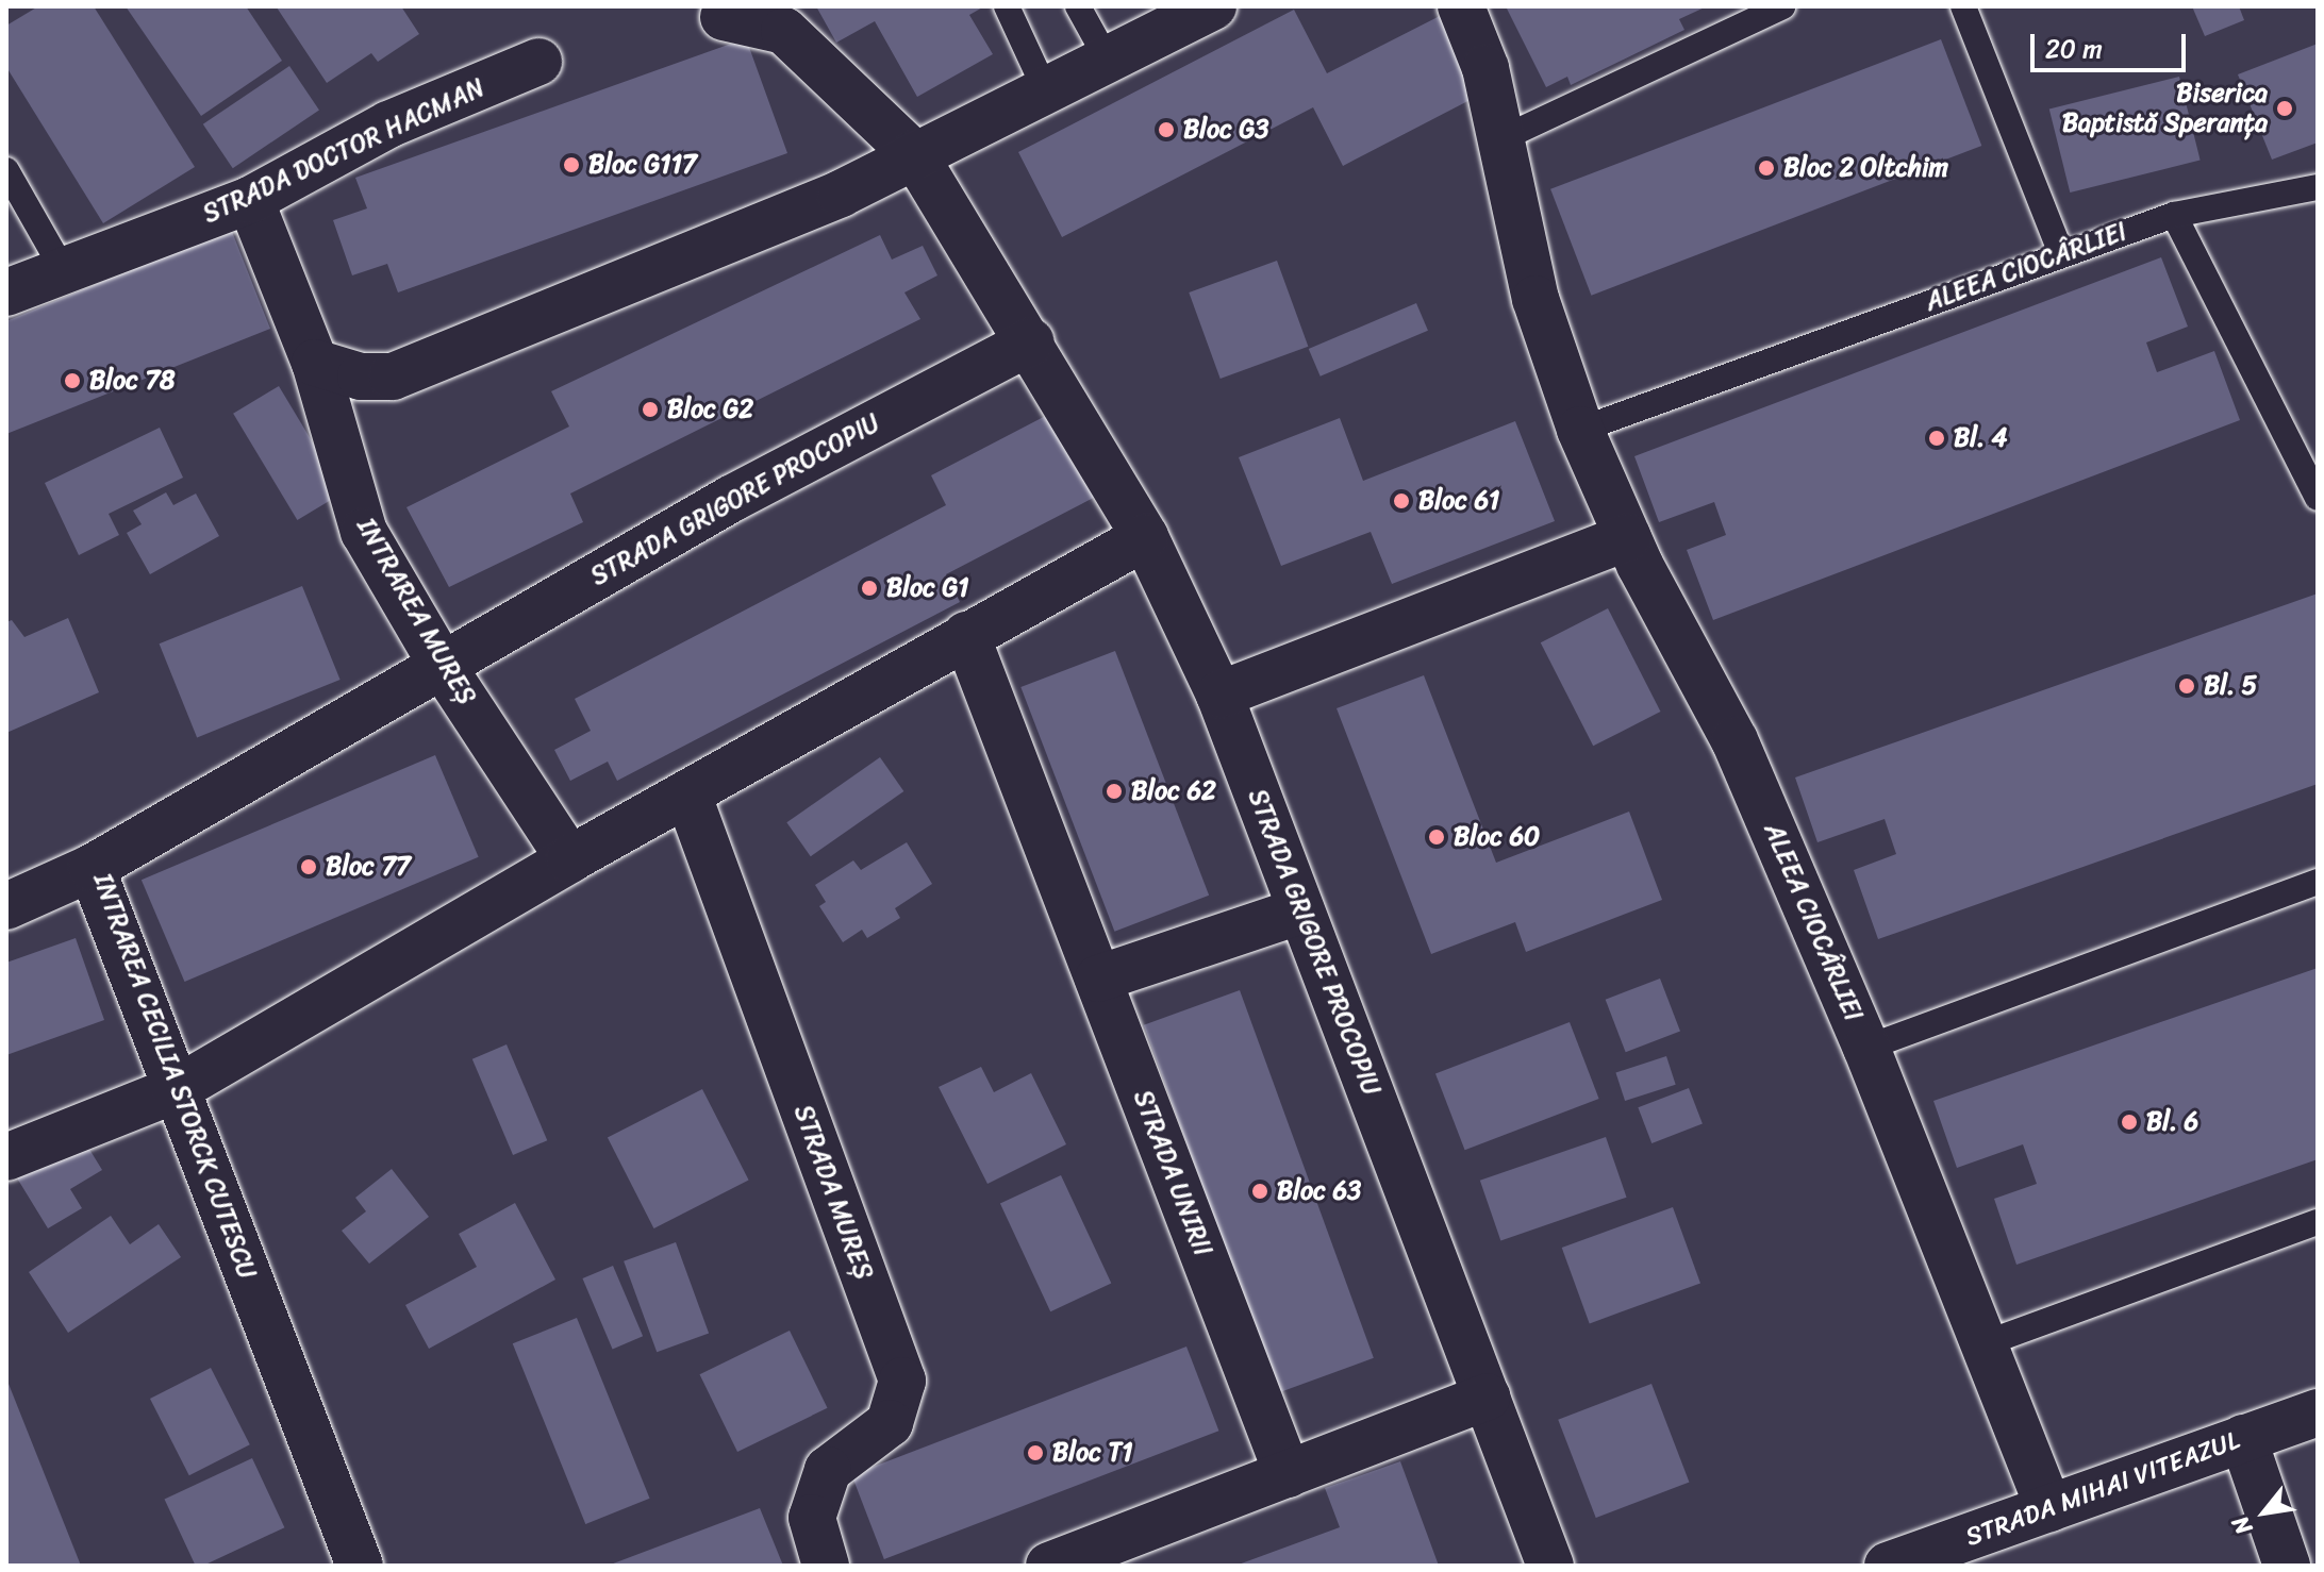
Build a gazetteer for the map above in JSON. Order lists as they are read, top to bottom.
{
  "streets": {
    "street": [
      "STRADA DOCTOR HACMAN",
      "ALEEA CIOCÂRLIEI",
      "STRADA GRIGORE PROCOPIU",
      "INTRAREA MUREȘ",
      "INTRAREA CECILIA STORCK CUTESCU",
      "STRADA UNIRII",
      "STRADA MUREȘ",
      "STRADA MIHAI VITEAZUL"
    ]
  },
  "crossings": [
    ["STRADA DOCTOR HACMAN", "INTRAREA MUREȘ"],
    ["ALEEA CIOCÂRLIEI", "STRADA MIHAI VITEAZUL"],
    ["STRADA GRIGORE PROCOPIU", "INTRAREA MUREȘ"],
    ["STRADA GRIGORE PROCOPIU", "INTRAREA CECILIA STORCK CUTESCU"],
    ["INTRAREA MUREȘ", "INTRAREA CECILIA STORCK CUTESCU"]
  ],
  "places": [
    "Biserica Baptistă Speranța",
    "Bloc G3",
    "Bloc G117",
    "Bloc 2 Oltchim",
    "Bloc 78",
    "Bloc G2",
    "Bl. 4",
    "Bloc 61",
    "Bloc G1",
    "Bl. 5",
    "Bloc 62",
    "Bloc 60",
    "Bloc 77",
    "Bl. 6",
    "Bloc 63",
    "Bloc T1"
  ],
  "scale_bar": "20 m",
  "north": "bottom left"
}
